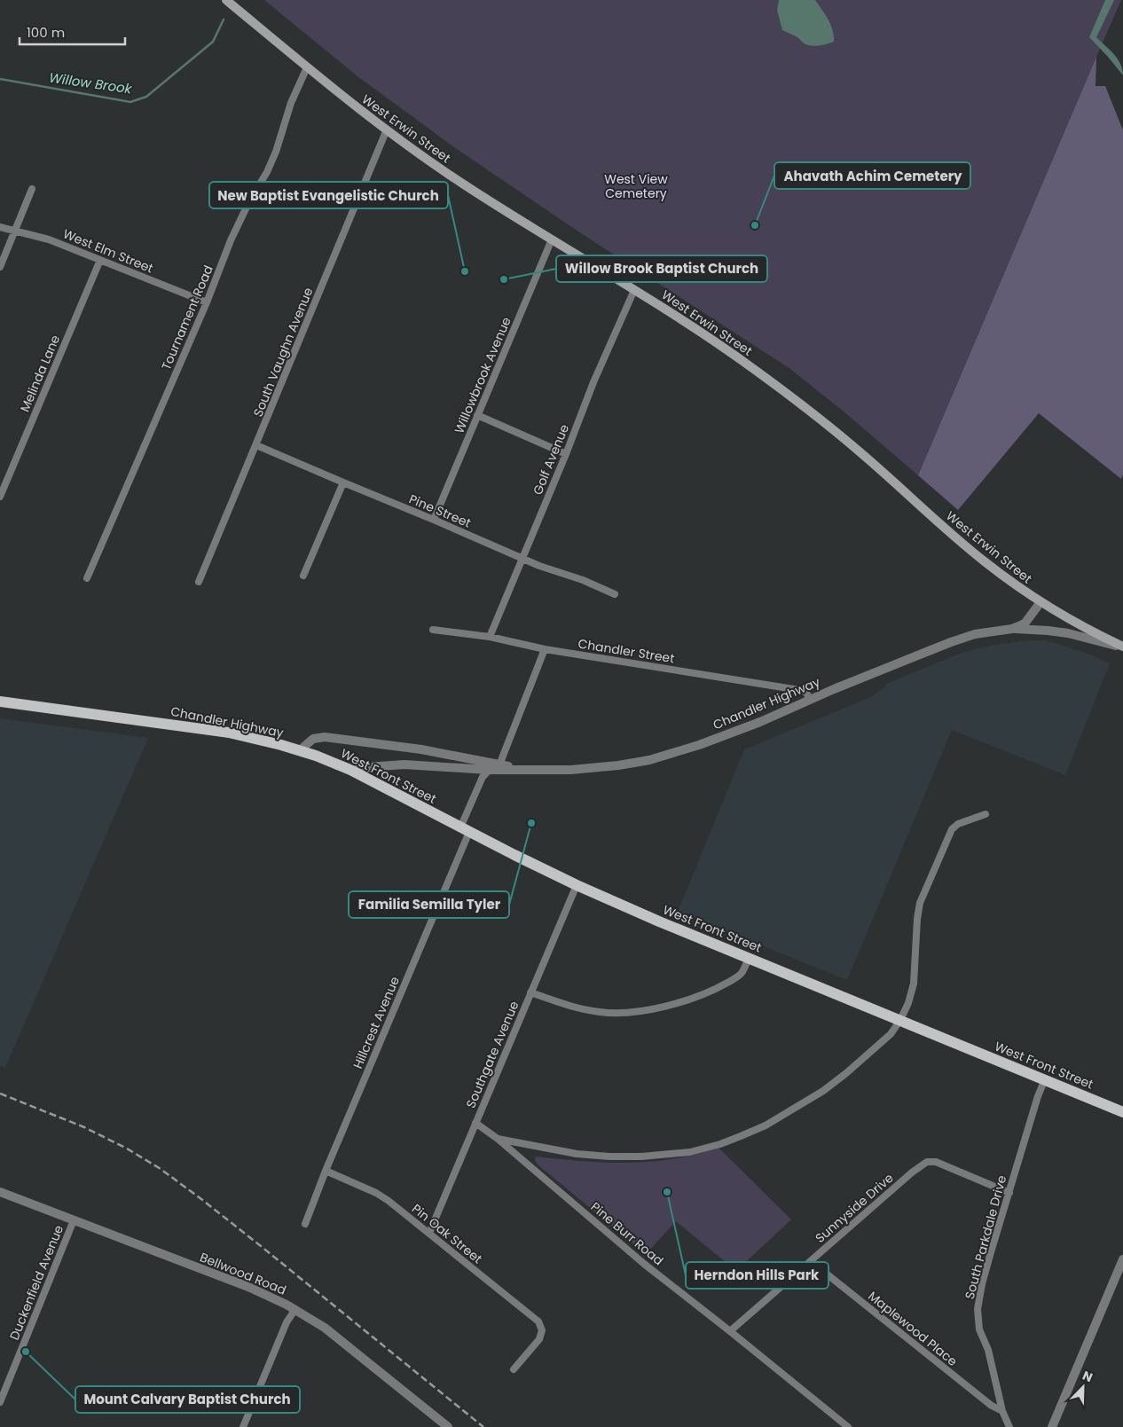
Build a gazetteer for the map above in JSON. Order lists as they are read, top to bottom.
{
  "streets": {
    "main road": ["West Erwin Street", "Chandler Highway", "West Front Street"],
    "street": [
      "West Elm Street",
      "Tournament Road",
      "South Vaughn Avenue",
      "Melinda Lane",
      "Willowbrook Avenue",
      "Golf Avenue",
      "Pine Street",
      "Chandler Street",
      "Hillcrest Avenue",
      "Southgate Avenue",
      "Sunnyside Drive",
      "Pin Oak Street",
      "Pine Burr Road",
      "South Parkdale Drive",
      "Bellwood Road",
      "Duckenfield Avenue",
      "Maplewood Place"
    ]
  },
  "crossings": [
    ["West Erwin Street", "Tournament Road"],
    ["West Erwin Street", "South Vaughn Avenue"],
    ["West Erwin Street", "Willowbrook Avenue"],
    ["West Erwin Street", "Golf Avenue"],
    ["West Erwin Street", "Chandler Highway"],
    ["West Elm Street", "Tournament Road"],
    ["West Elm Street", "Melinda Lane"],
    ["South Vaughn Avenue", "Pine Street"],
    ["Willowbrook Avenue", "Pine Street"],
    ["Golf Avenue", "Pine Street"],
    ["Golf Avenue", "Chandler Street"],
    ["Chandler Street", "Chandler Highway"],
    ["Chandler Street", "Hillcrest Avenue"],
    ["Chandler Highway", "West Front Street"],
    ["Chandler Highway", "Hillcrest Avenue"],
    ["West Front Street", "Hillcrest Avenue"],
    ["West Front Street", "Southgate Avenue"],
    ["West Front Street", "South Parkdale Drive"],
    ["Hillcrest Avenue", "Pin Oak Street"],
    ["Southgate Avenue", "Pin Oak Street"],
    ["Southgate Avenue", "Pine Burr Road"],
    ["Sunnyside Drive", "Pine Burr Road"],
    ["Sunnyside Drive", "South Parkdale Drive"],
    ["Sunnyside Drive", "Maplewood Place"],
    ["South Parkdale Drive", "Maplewood Place"],
    ["Bellwood Road", "Duckenfield Avenue"]
  ],
  "water": ["Willow Brook"],
  "parks": ["West View Cemetery"],
  "places": [
    "Ahavath Achim Cemetery",
    "New Baptist Evangelistic Church",
    "Willow Brook Baptist Church",
    "Familia Semilla Tyler",
    "Herndon Hills Park",
    "Mount Calvary Baptist Church"
  ],
  "scale_bar": "100 m",
  "north": "top right"
}
